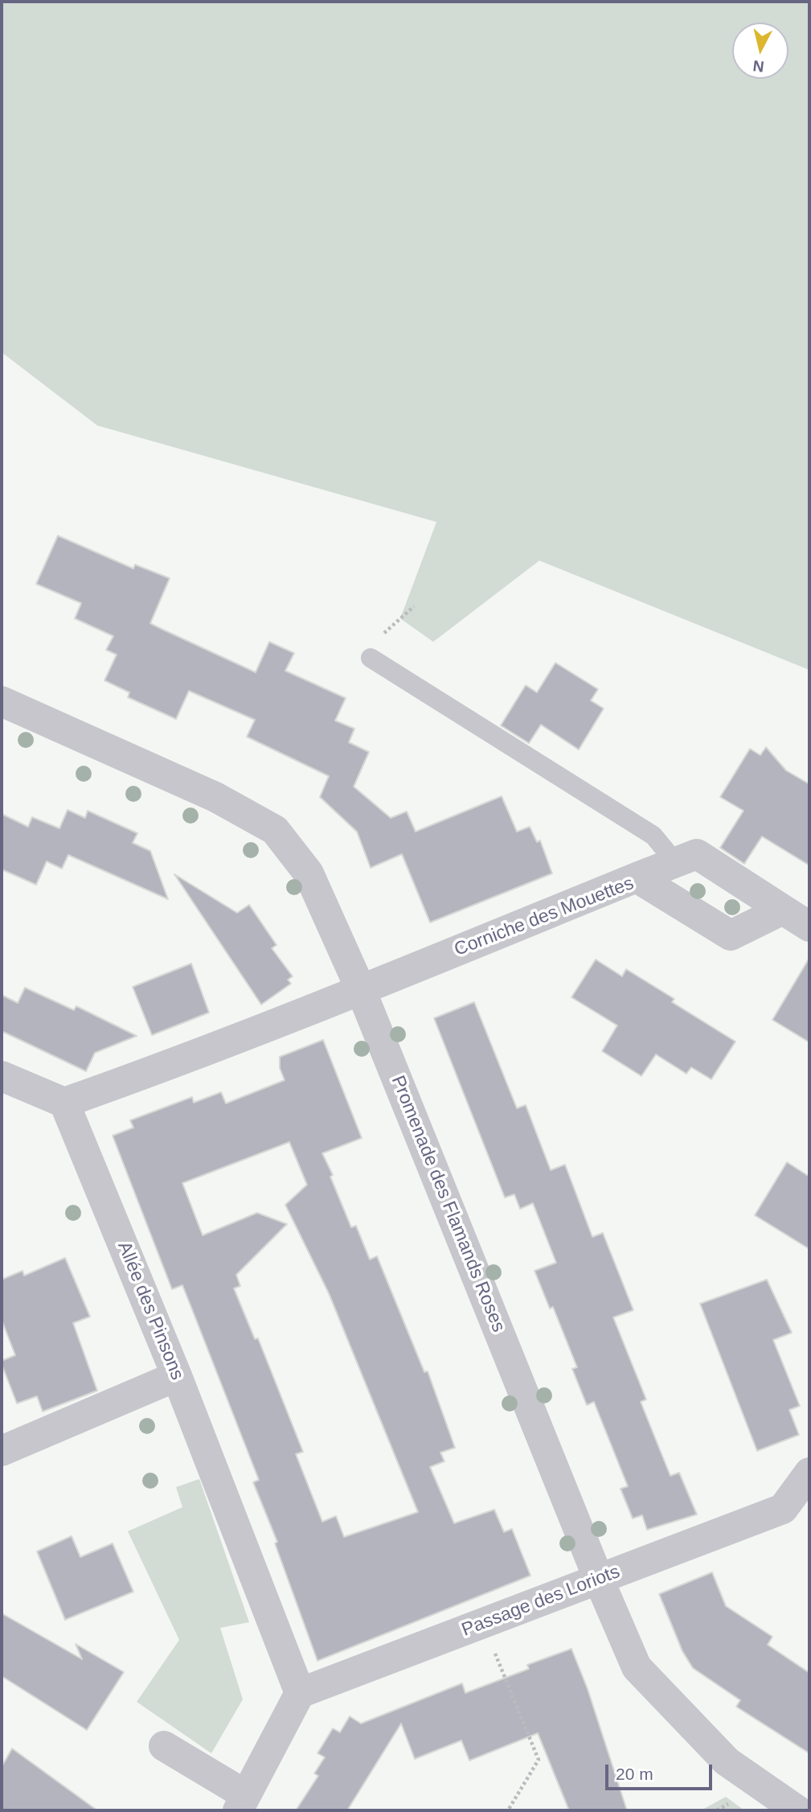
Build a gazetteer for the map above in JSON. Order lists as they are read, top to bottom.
{
  "streets": {
    "street": [
      "Corniche des Mouettes",
      "Promenade des Flamands Roses",
      "Allée des Pinsons",
      "Passage des Loriots"
    ]
  },
  "crossings": [
    ["Corniche des Mouettes", "Promenade des Flamands Roses"],
    ["Promenade des Flamands Roses", "Passage des Loriots"],
    ["Allée des Pinsons", "Passage des Loriots"]
  ],
  "scale_bar": "20 m",
  "north": "bottom"
}
